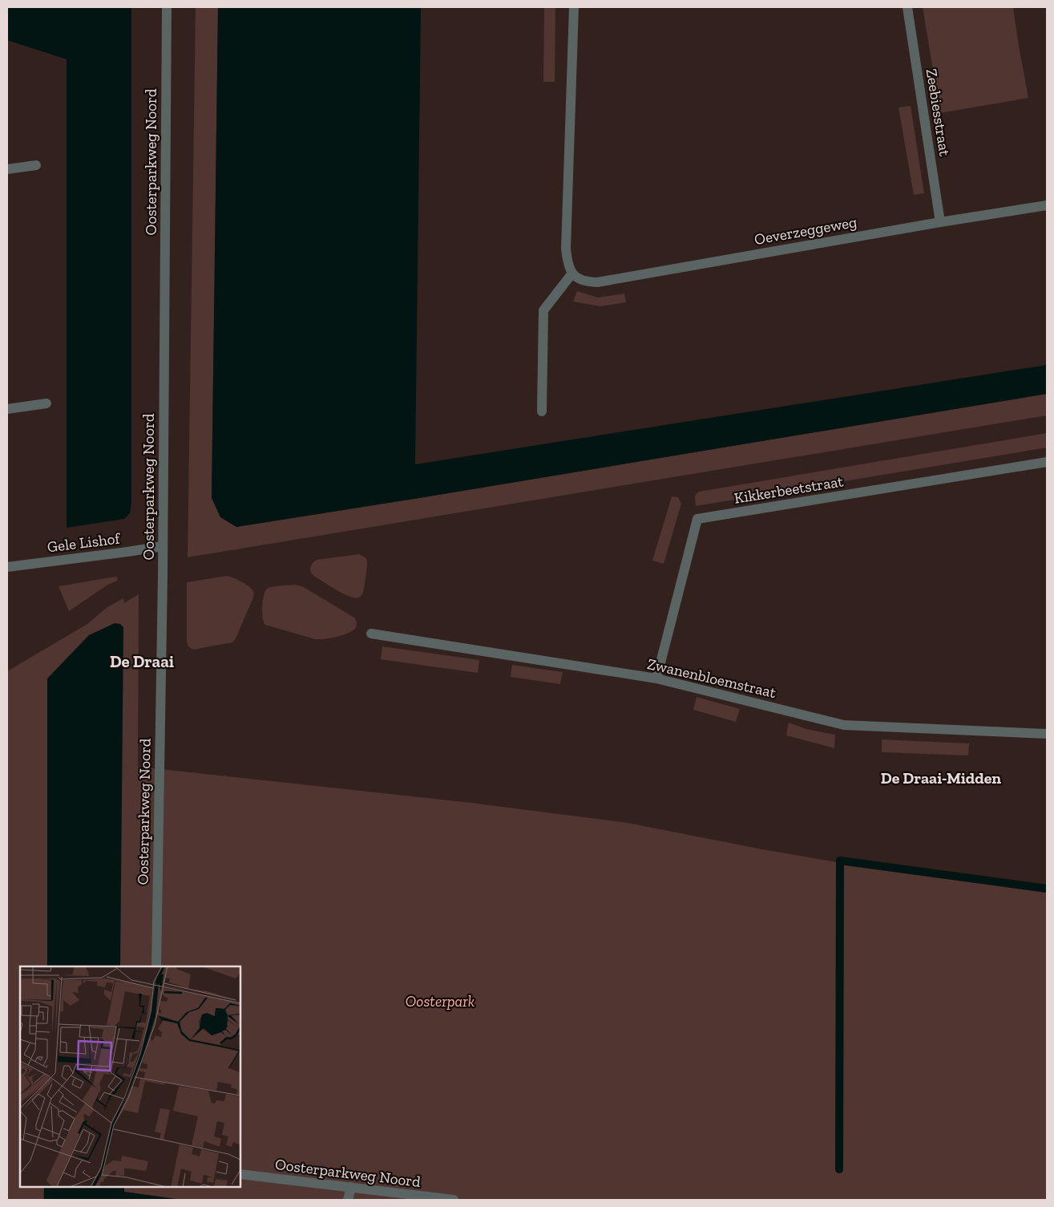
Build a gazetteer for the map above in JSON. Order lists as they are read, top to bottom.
{
  "streets": {
    "street": [
      "Zeebiesstraat",
      "Oosterparkweg Noord",
      "Oeverzeggeweg",
      "Kikkerbeetstraat",
      "Gele Lishof",
      "Zwanenbloemstraat"
    ]
  },
  "crossings": [
    ["Zeebiesstraat", "Oeverzeggeweg"],
    ["Oosterparkweg Noord", "Gele Lishof"],
    ["Kikkerbeetstraat", "Zwanenbloemstraat"]
  ],
  "districts": ["De Draai", "De Draai-Midden"],
  "parks": ["Oosterpark"]
}
